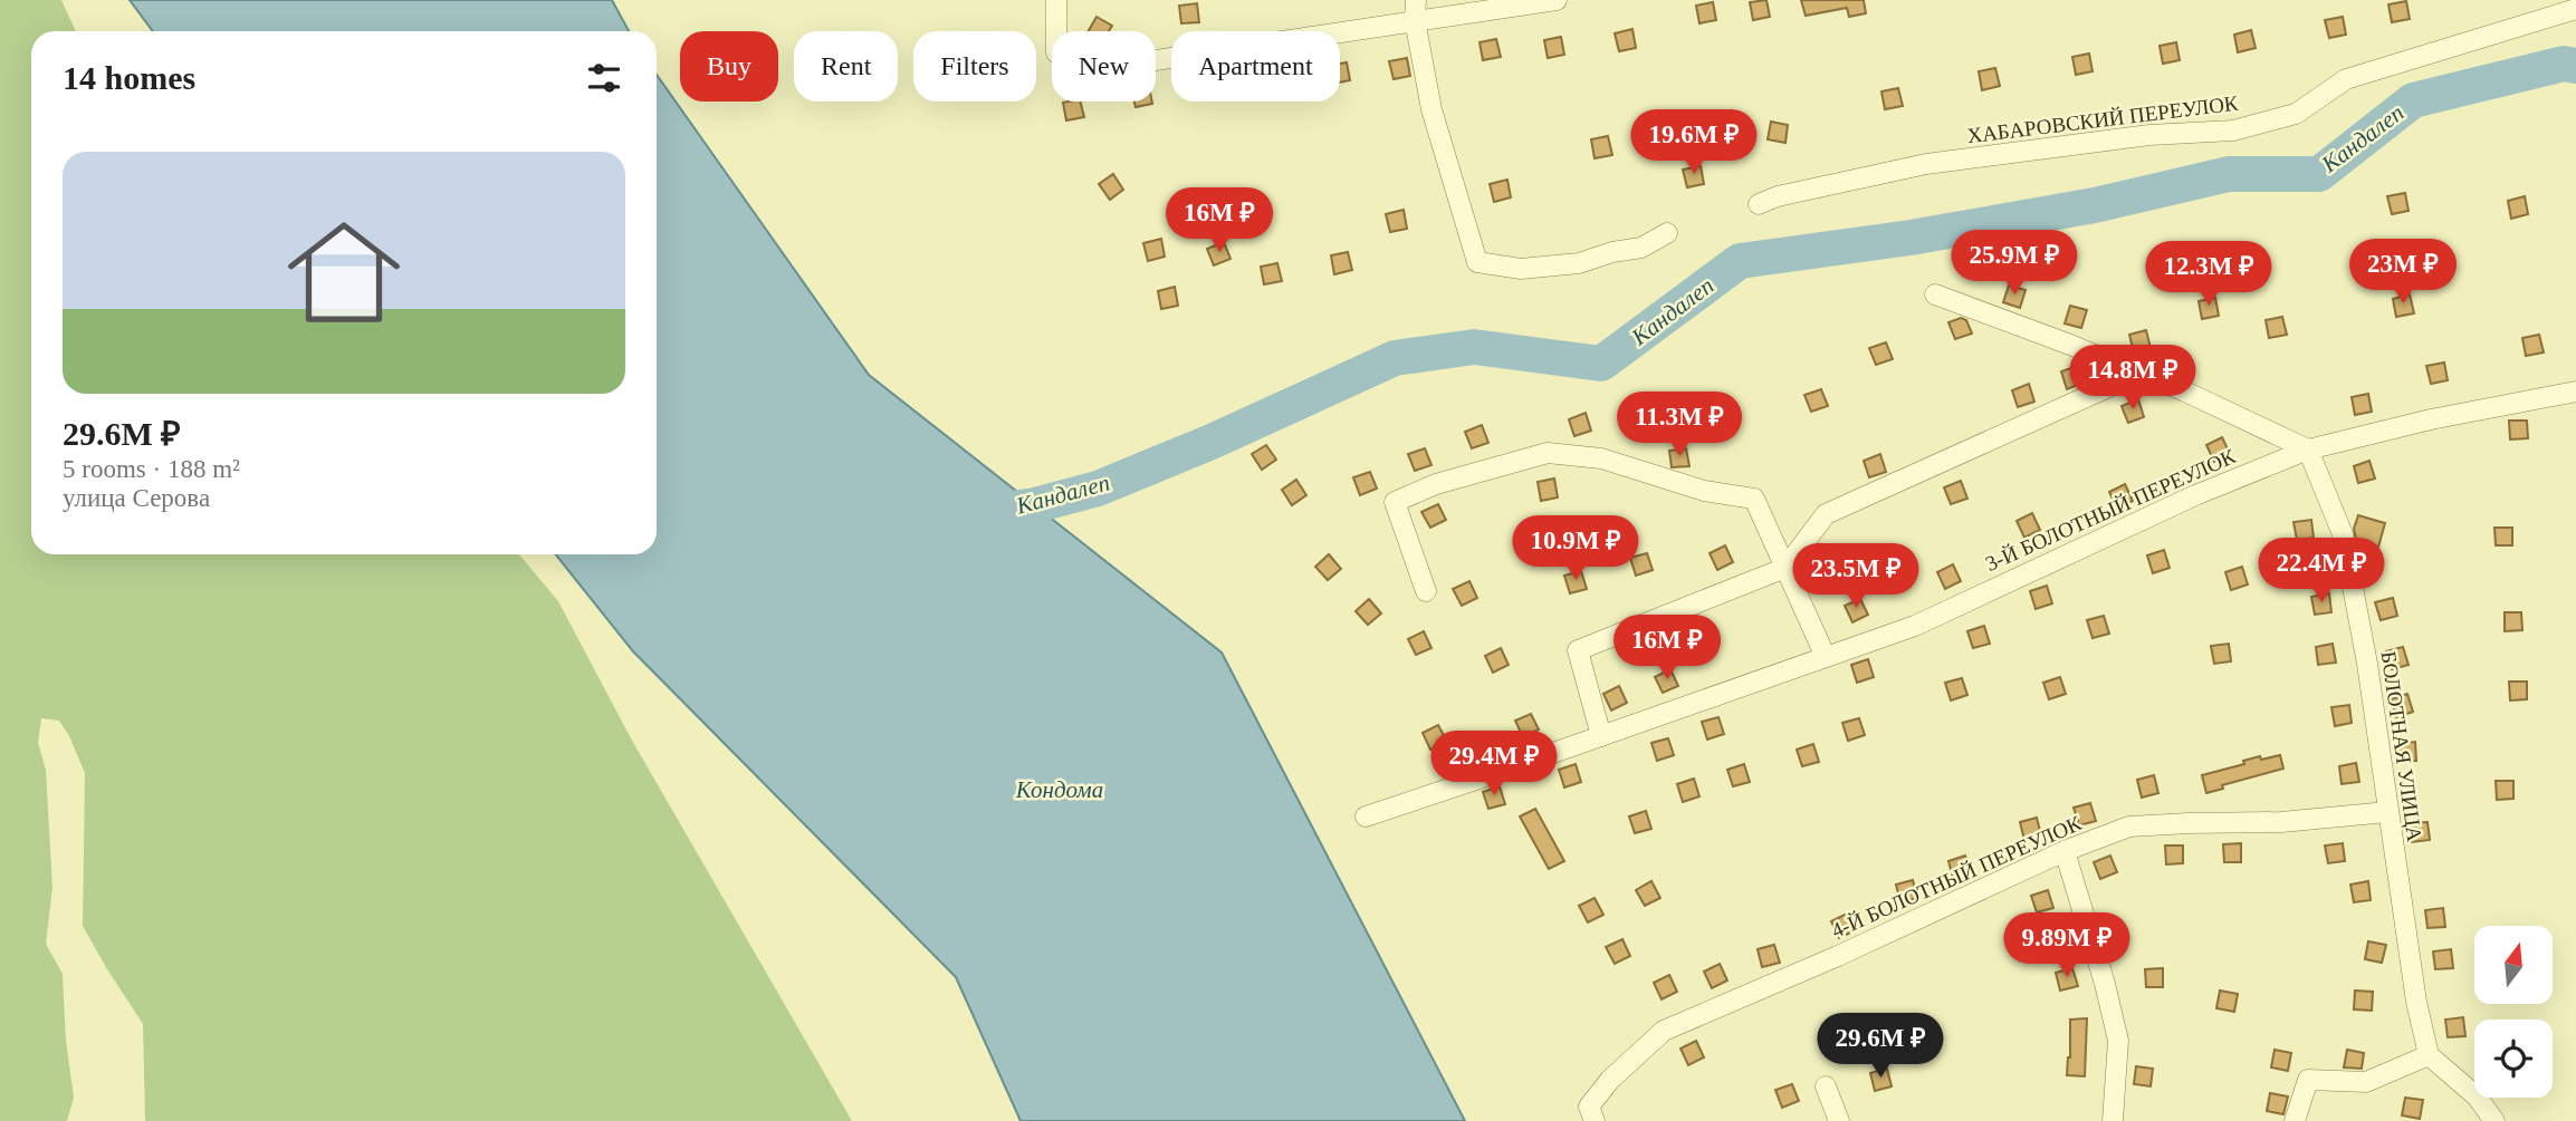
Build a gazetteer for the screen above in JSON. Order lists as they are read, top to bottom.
{
  "streets": {
    "street": [
      "ХАБАРОВСКИЙ ПЕРЕУЛОК",
      "3-Й БОЛОТНЫЙ ПЕРЕУЛОК",
      "БОЛОТНАЯ УЛИЦА",
      "4-Й БОЛОТНЫЙ ПЕРЕУЛОК"
    ]
  },
  "crossings": [
    ["3-Й БОЛОТНЫЙ ПЕРЕУЛОК", "БОЛОТНАЯ УЛИЦА"],
    ["БОЛОТНАЯ УЛИЦА", "4-Й БОЛОТНЫЙ ПЕРЕУЛОК"]
  ],
  "water": ["Кандалеп", "Кондома"],
  "north": "top",
  "page": {
    "chip": [
      "Buy",
      "Rent",
      "Filters",
      "New",
      "Apartment"
    ],
    "heading": "14 homes",
    "price": [
      "19.6M ₽",
      "16M ₽",
      "25.9M ₽",
      "23M ₽",
      "12.3M ₽",
      "14.8M ₽",
      "11.3M ₽",
      "10.9M ₽",
      "22.4M ₽",
      "23.5M ₽",
      "16M ₽",
      "29.4M ₽",
      "9.89M ₽",
      "29.6M ₽"
    ],
    "list": [
      {
        "name": "29.6M ₽",
        "note": "5 rooms · 188 m² · улица Серова"
      }
    ]
  }
}
